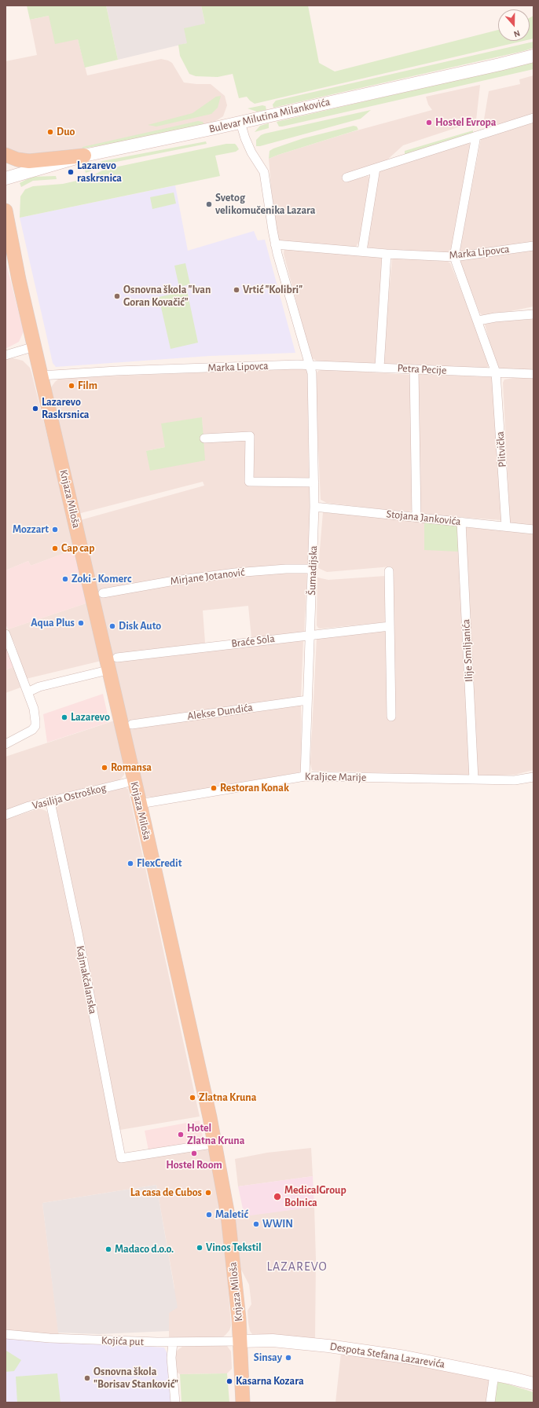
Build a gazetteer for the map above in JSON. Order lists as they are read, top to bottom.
{
  "streets": {
    "main road": ["Knjaza Miloša"],
    "street": [
      "Bulevar Milutina Milankovića",
      "Marka Lipovca",
      "Petra Pecije",
      "Plitvička",
      "Stojana Jankovića",
      "Šumadijska",
      "Mirjane Jotanović",
      "Braće Sola",
      "Ilije Smiljanića",
      "Alekse Dundića",
      "Kraljice Marije",
      "Vasilija Ostroškog",
      "Kajmakčalanska",
      "Kojića put",
      "Despota Stefana Lazarevića"
    ]
  },
  "crossings": [
    ["Marka Lipovca", "Petra Pecije"],
    ["Marka Lipovca", "Plitvička"],
    ["Marka Lipovca", "Knjaza Miloša"],
    ["Marka Lipovca", "Šumadijska"],
    ["Petra Pecije", "Plitvička"],
    ["Petra Pecije", "Šumadijska"],
    ["Plitvička", "Stojana Jankovića"],
    ["Knjaza Miloša", "Kraljice Marije"],
    ["Knjaza Miloša", "Vasilija Ostroškog"],
    ["Knjaza Miloša", "Kajmakčalanska"],
    ["Knjaza Miloša", "Kojića put"],
    ["Knjaza Miloša", "Despota Stefana Lazarevića"],
    ["Stojana Jankovića", "Šumadijska"],
    ["Stojana Jankovića", "Ilije Smiljanića"],
    ["Šumadijska", "Mirjane Jotanović"],
    ["Šumadijska", "Braće Sola"],
    ["Šumadijska", "Alekse Dundića"],
    ["Šumadijska", "Kraljice Marije"],
    ["Ilije Smiljanića", "Kraljice Marije"],
    ["Vasilija Ostroškog", "Kajmakčalanska"],
    ["Kojića put", "Despota Stefana Lazarevića"]
  ],
  "districts": ["LAZAREVO"],
  "places": [
    "Hostel Evropa",
    "Duo",
    "Lazarevo raskrsnica",
    "Svetog velikomučenika Lazara",
    "Vrtić \"Kolibri\"",
    "Osnovna škola \"Ivan Goran Kovačić\"",
    "Film",
    "Lazarevo Raskrsnica",
    "Mozzart",
    "Cap cap",
    "Zoki - Komerc",
    "Aqua Plus",
    "Disk Auto",
    "Lazarevo",
    "Romansa",
    "Restoran Konak",
    "FlexCredit",
    "Zlatna Kruna",
    "Hotel Zlatna Kruna",
    "Hostel Room",
    "La casa de Cubos",
    "MedicalGroup Bolnica",
    "Maletić",
    "WWIN",
    "Vinos Tekstil",
    "Madaco d.o.o.",
    "Sinsay",
    "Osnovna škola \"Borisav Stanković\"",
    "Kasarna Kozara"
  ],
  "north": "bottom"
}
